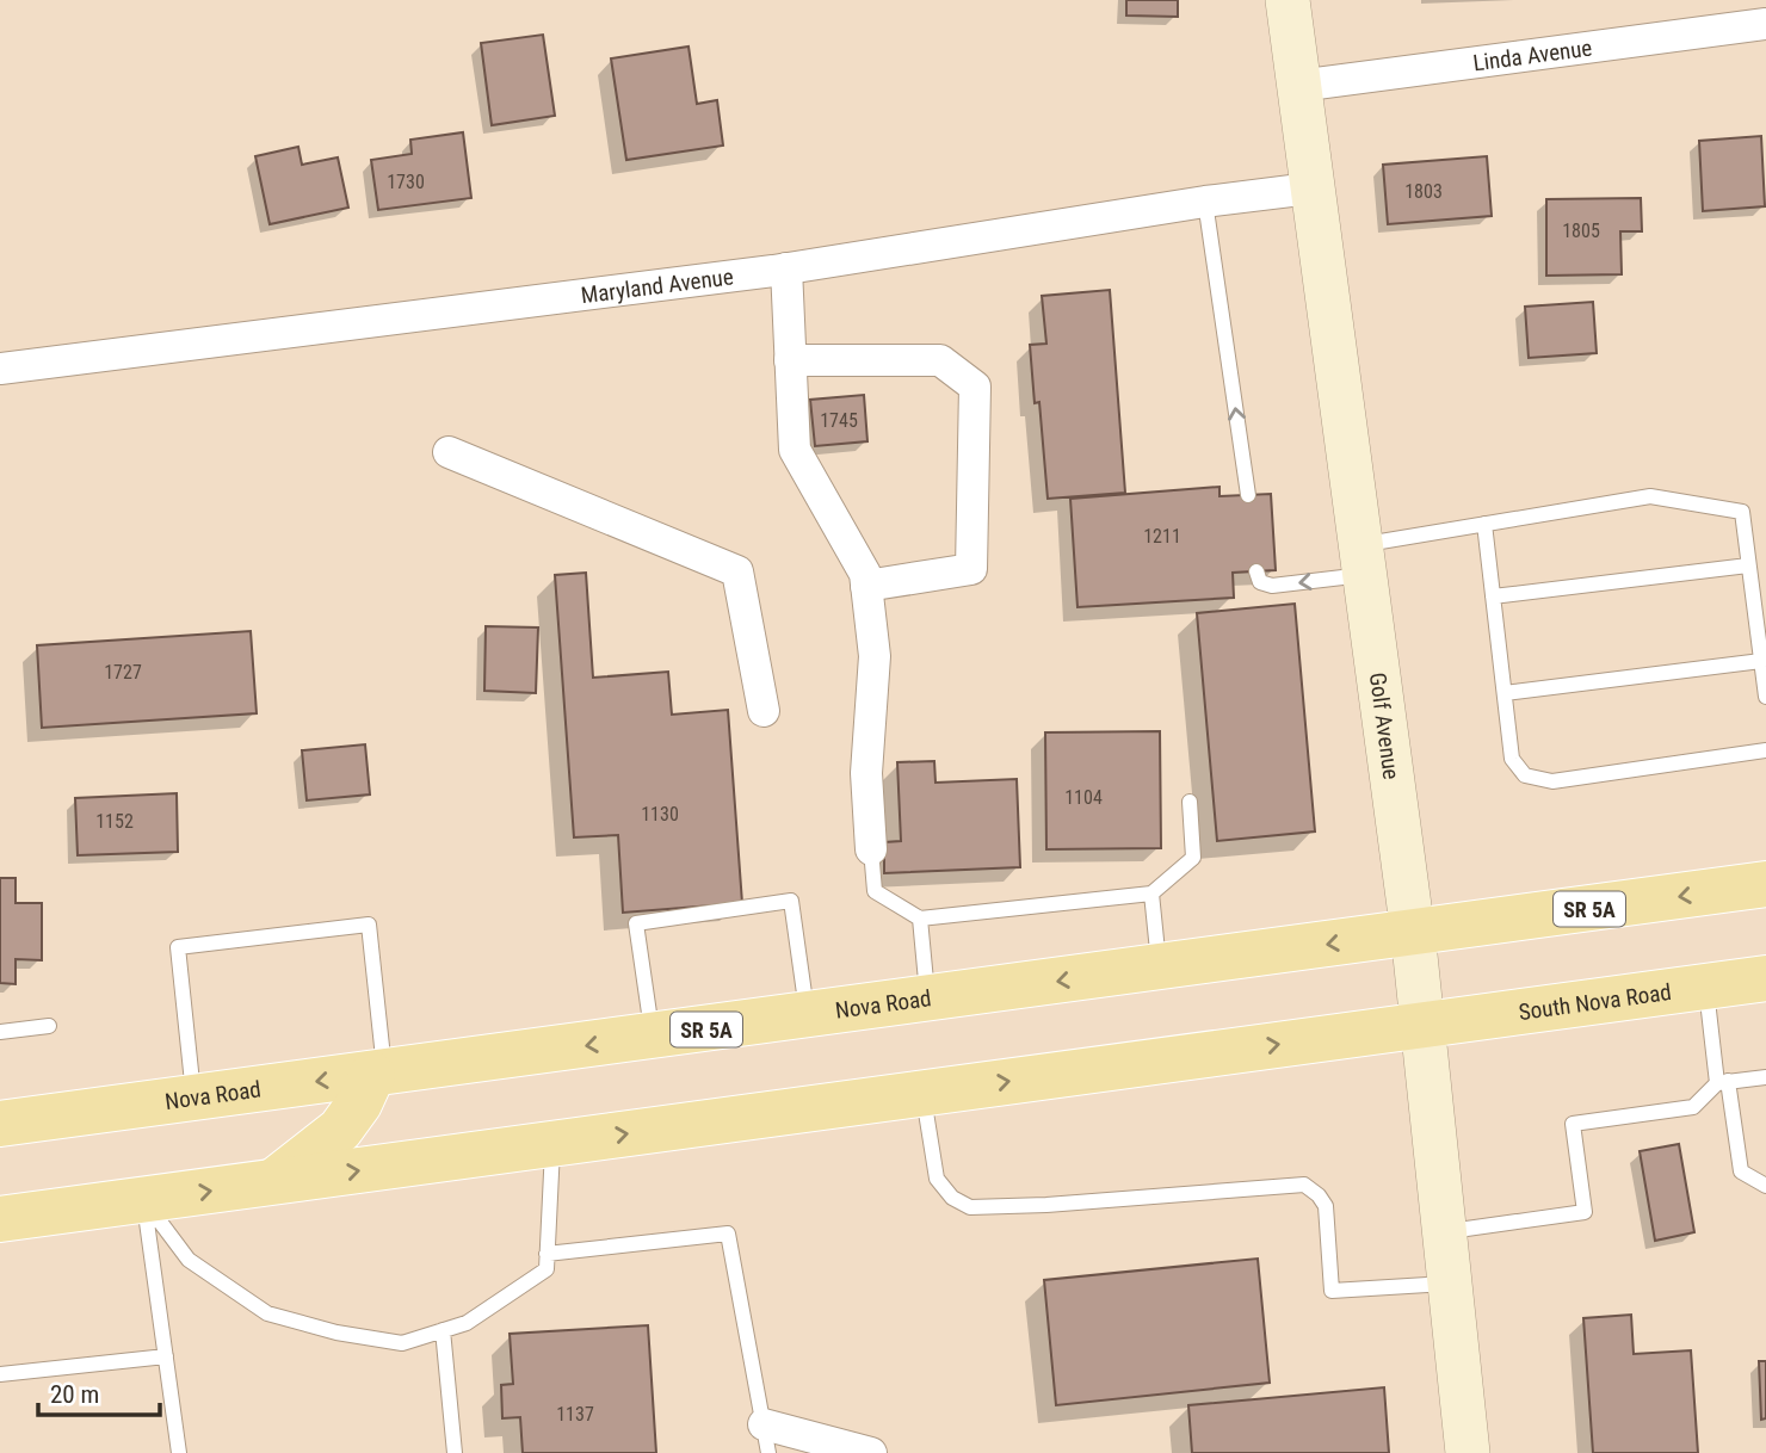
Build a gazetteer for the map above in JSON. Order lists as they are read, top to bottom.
{
  "streets": {
    "main road": ["SR 5A", "South Nova Road", "Nova Road"],
    "street": ["Linda Avenue", "Maryland Avenue", "Golf Avenue"]
  },
  "crossings": [
    ["Linda Avenue", "Golf Avenue"],
    ["Maryland Avenue", "Golf Avenue"],
    ["Golf Avenue", "South Nova Road"],
    ["Golf Avenue", "Nova Road"]
  ],
  "house_numbers": [
    "1730",
    "1803",
    "1805",
    "1745",
    "1211",
    "1727",
    "1104",
    "1130",
    "1152",
    "1137"
  ],
  "scale_bar": "20 m"
}
